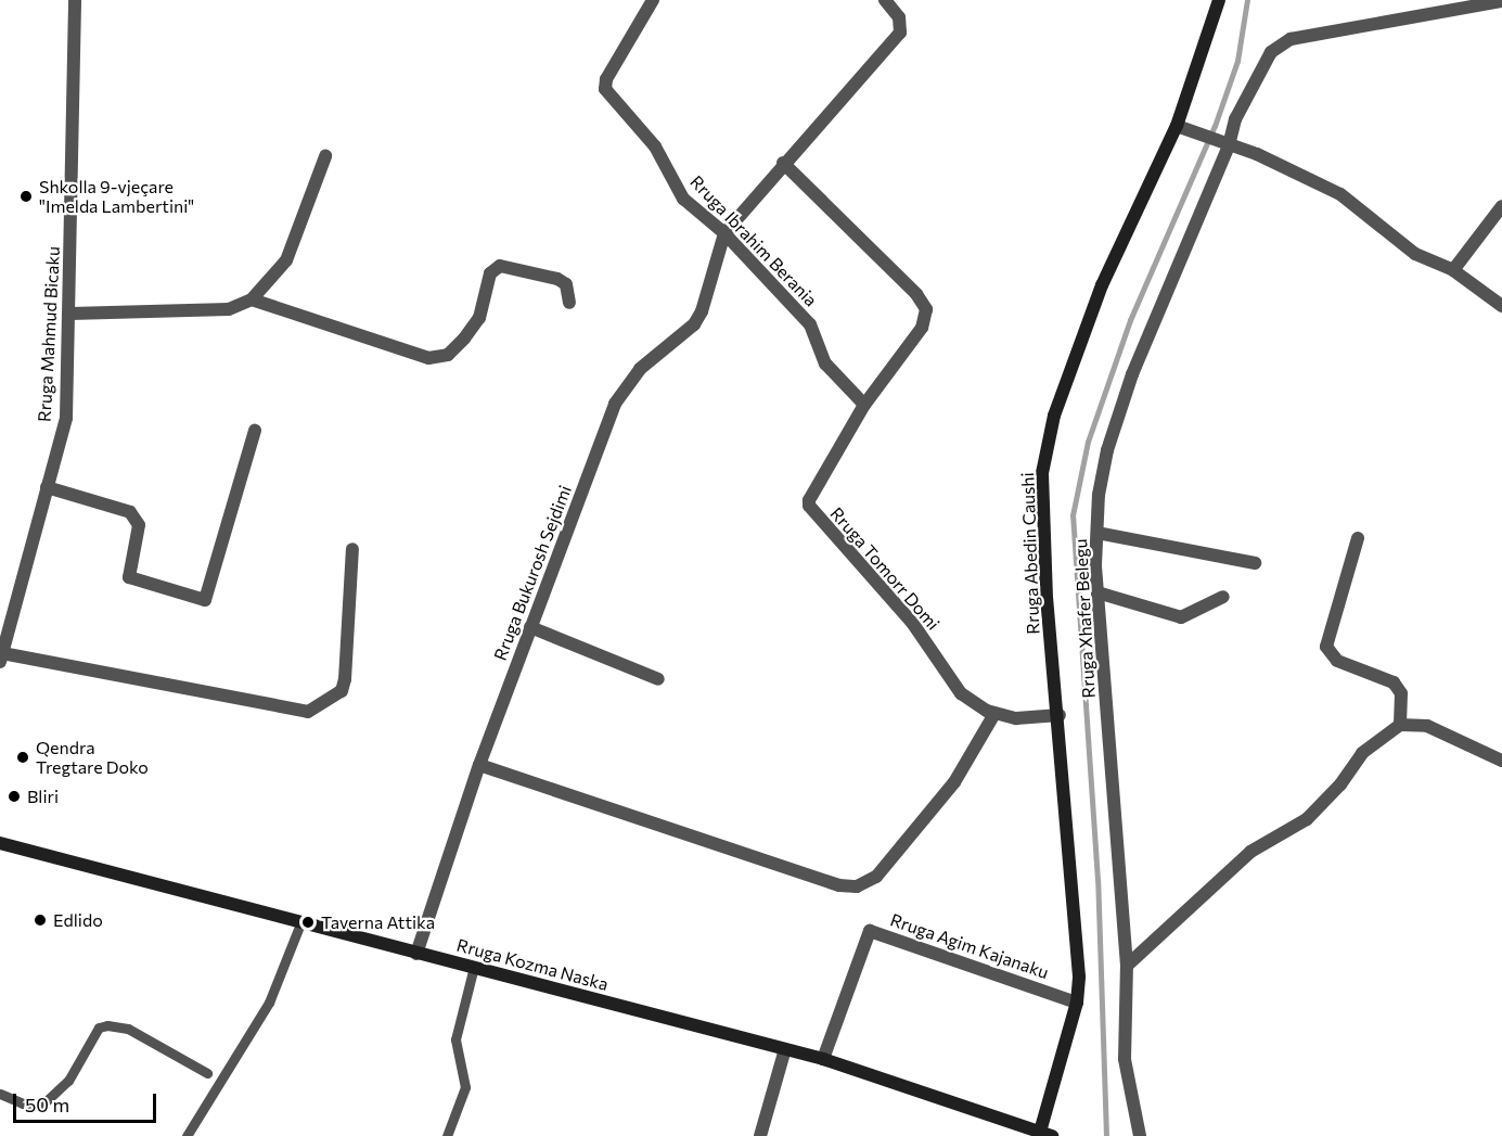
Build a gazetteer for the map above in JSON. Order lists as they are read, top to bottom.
{
  "streets": {
    "main road": ["Rruga Abedin Caushi", "Rruga Kozma Naska"],
    "street": [
      "Rruga Ibrahim Berania",
      "Rruga Mahmud Bicaku",
      "Rruga Tomorr Domi",
      "Rruga Bukurosh Sejdimi",
      "Rruga Xhafer Belegu",
      "Rruga Agim Kajanaku"
    ]
  },
  "crossings": [
    ["Rruga Ibrahim Berania", "Rruga Tomorr Domi"],
    ["Rruga Ibrahim Berania", "Rruga Bukurosh Sejdimi"],
    ["Rruga Abedin Caushi", "Rruga Tomorr Domi"],
    ["Rruga Abedin Caushi", "Rruga Agim Kajanaku"],
    ["Rruga Abedin Caushi", "Rruga Kozma Naska"],
    ["Rruga Bukurosh Sejdimi", "Rruga Kozma Naska"],
    ["Rruga Agim Kajanaku", "Rruga Kozma Naska"]
  ],
  "places": [
    "Shkolla 9-vjeçare \"Imelda Lambertini\"",
    "Qendra Tregtare Doko",
    "Bliri",
    "Edlido",
    "Taverna Attika"
  ],
  "scale_bar": "50 m"
}
